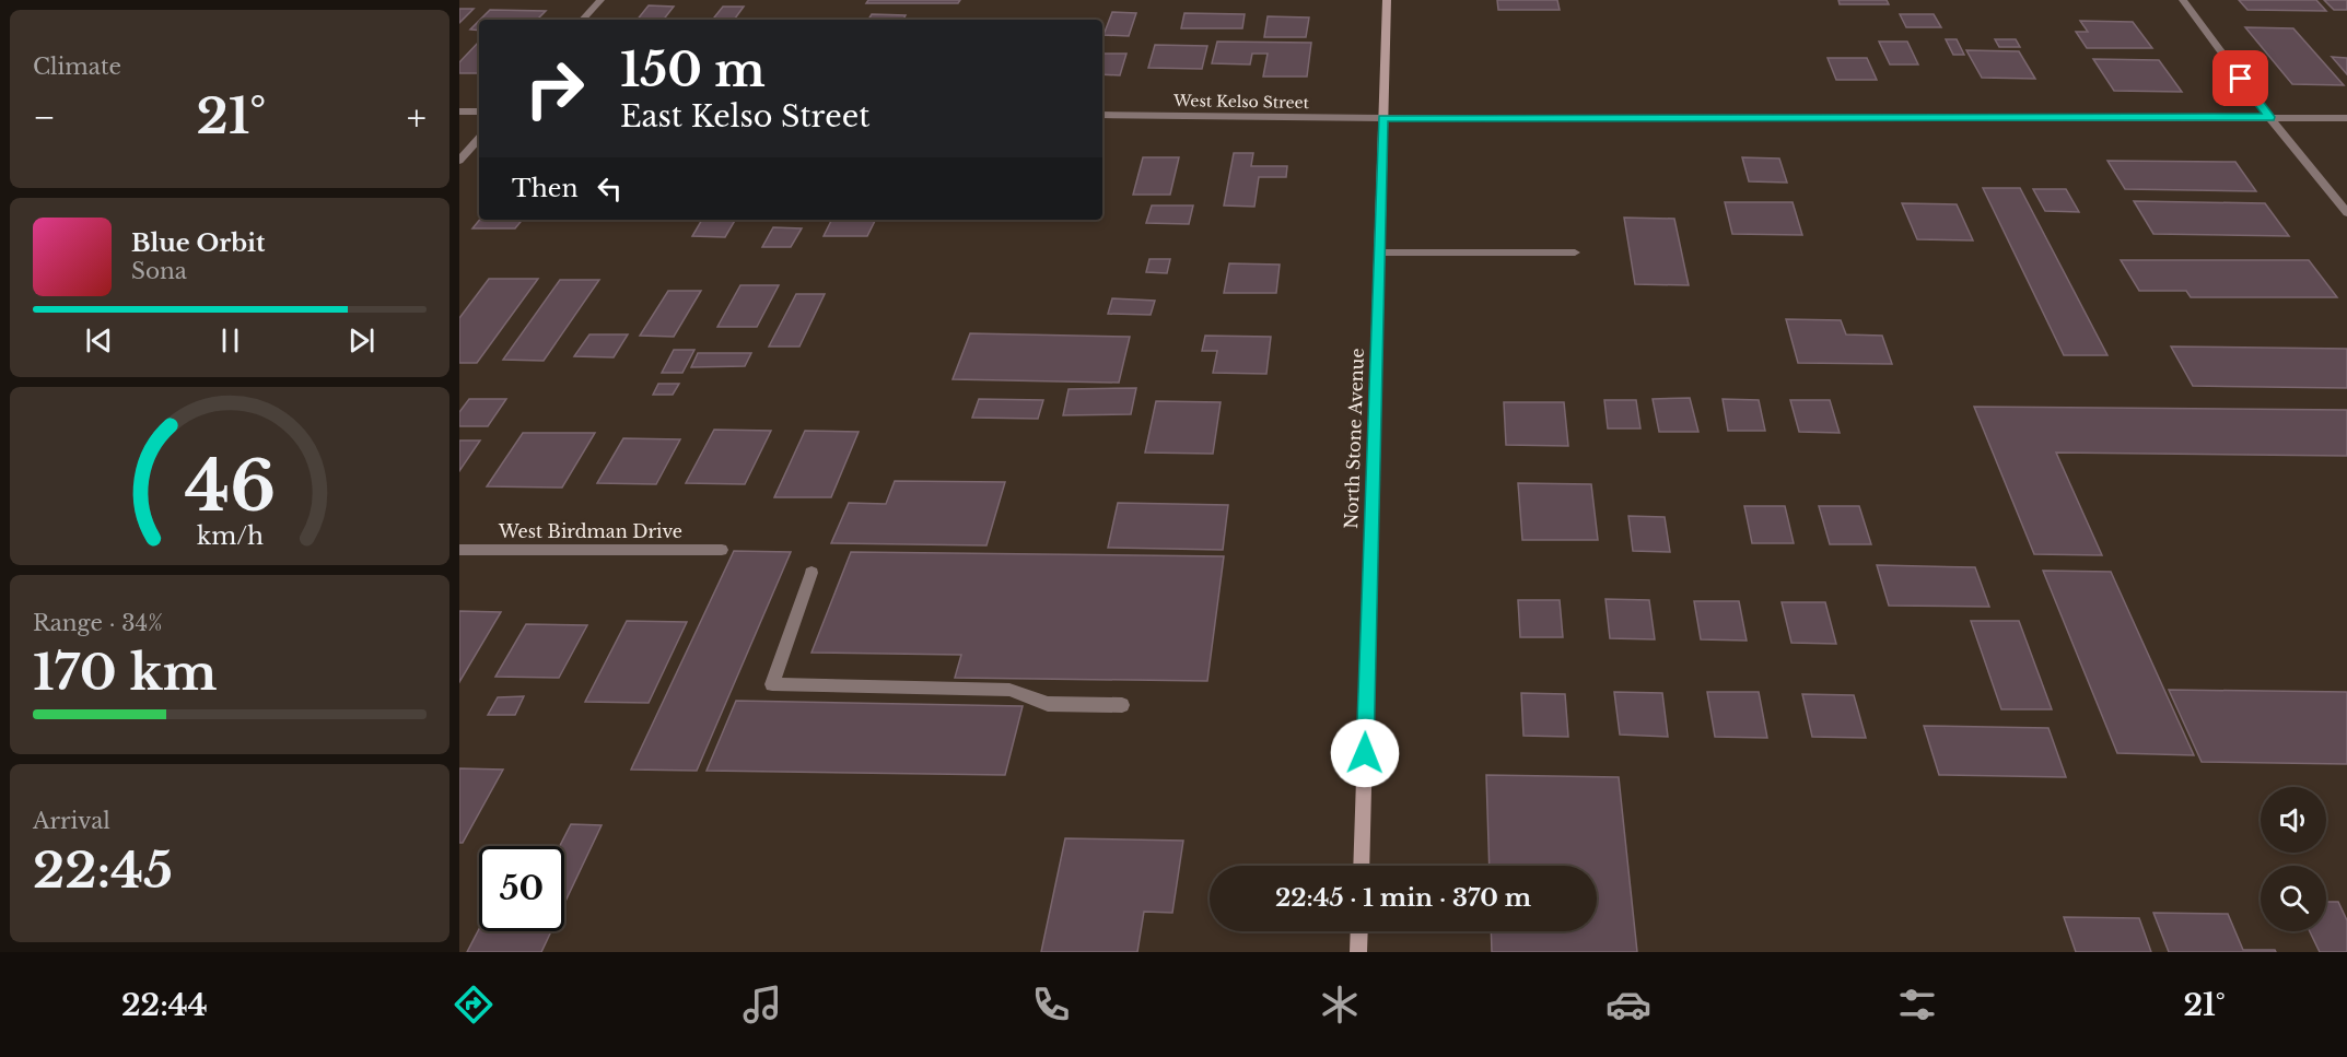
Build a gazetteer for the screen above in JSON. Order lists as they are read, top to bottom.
{
  "streets": {
    "main road": ["North Stone Avenue"],
    "street": ["West Kelso Street", "West Birdman Drive"]
  },
  "crossings": [
    ["West Kelso Street", "North Stone Avenue"]
  ],
  "page": {
    "tile": [
      "Climate",
      ["Range · 34%", "170 km"],
      ["Arrival", "22:45"]
    ],
    "turn": ["150 m", "East Kelso Street"],
    "heat": ["−", "21°", "+"],
    "then": "Then",
    "song": ["Blue Orbit", "Sona"],
    "limit": "50",
    "trip": "22:45 · 1 min · 370 m",
    "tabs": ["22:44", "21°"],
    "gauge": ["46", "km/h"]
  }
}
